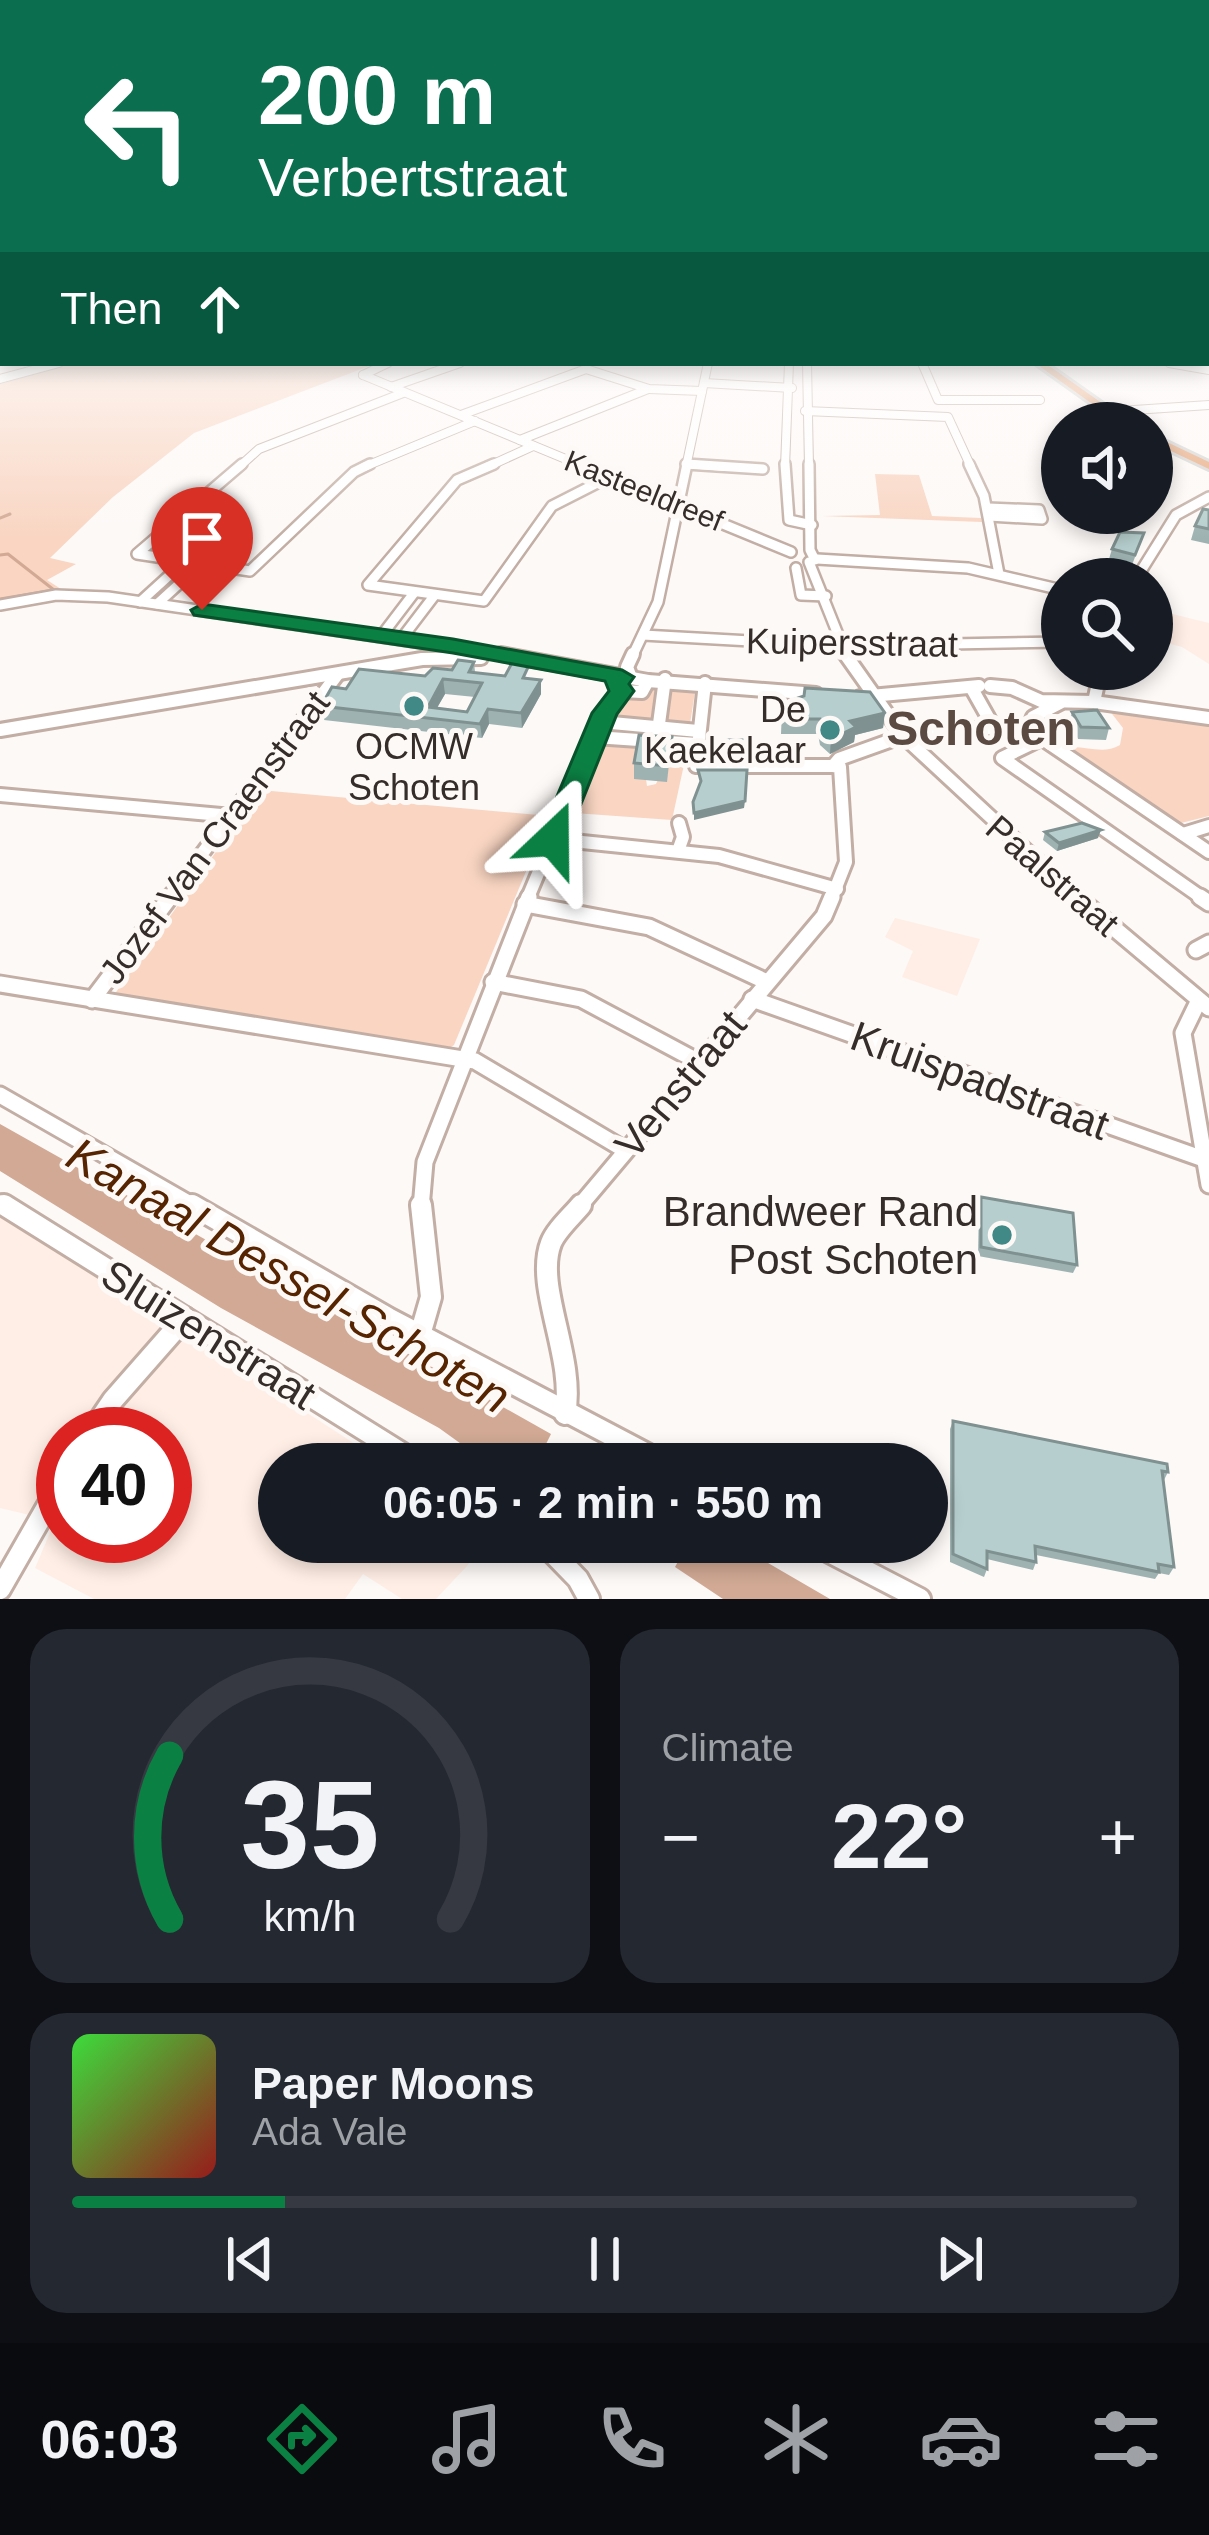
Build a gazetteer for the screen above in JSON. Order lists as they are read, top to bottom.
{
  "streets": {
    "street": [
      "Kasteeldreef",
      "Kuipersstraat",
      "Jozef Van Craenstraat",
      "Paalstraat",
      "Kruispadstraat",
      "Venstraat",
      "Sluizenstraat"
    ]
  },
  "crossings": [
    ["Kasteeldreef", "Paalstraat"],
    ["Kuipersstraat", "Paalstraat"],
    ["Kruispadstraat", "Venstraat"]
  ],
  "districts": ["Schoten"],
  "water": ["Kanaal Dessel-Schoten"],
  "places": ["OCMW Schoten", "De Kaekelaar", "Brandweer Rand Post Schoten"],
  "page": {
    "turn": ["200 m", "Verbertstraat"],
    "then": "Then",
    "limit": "40",
    "trip": "06:05 · 2 min · 550 m",
    "tile": "Climate",
    "heat": ["−", "22°", "+"],
    "song": ["Paper Moons", "Ada Vale"],
    "tabs": "06:03",
    "gauge": ["35", "km/h"]
  }
}
